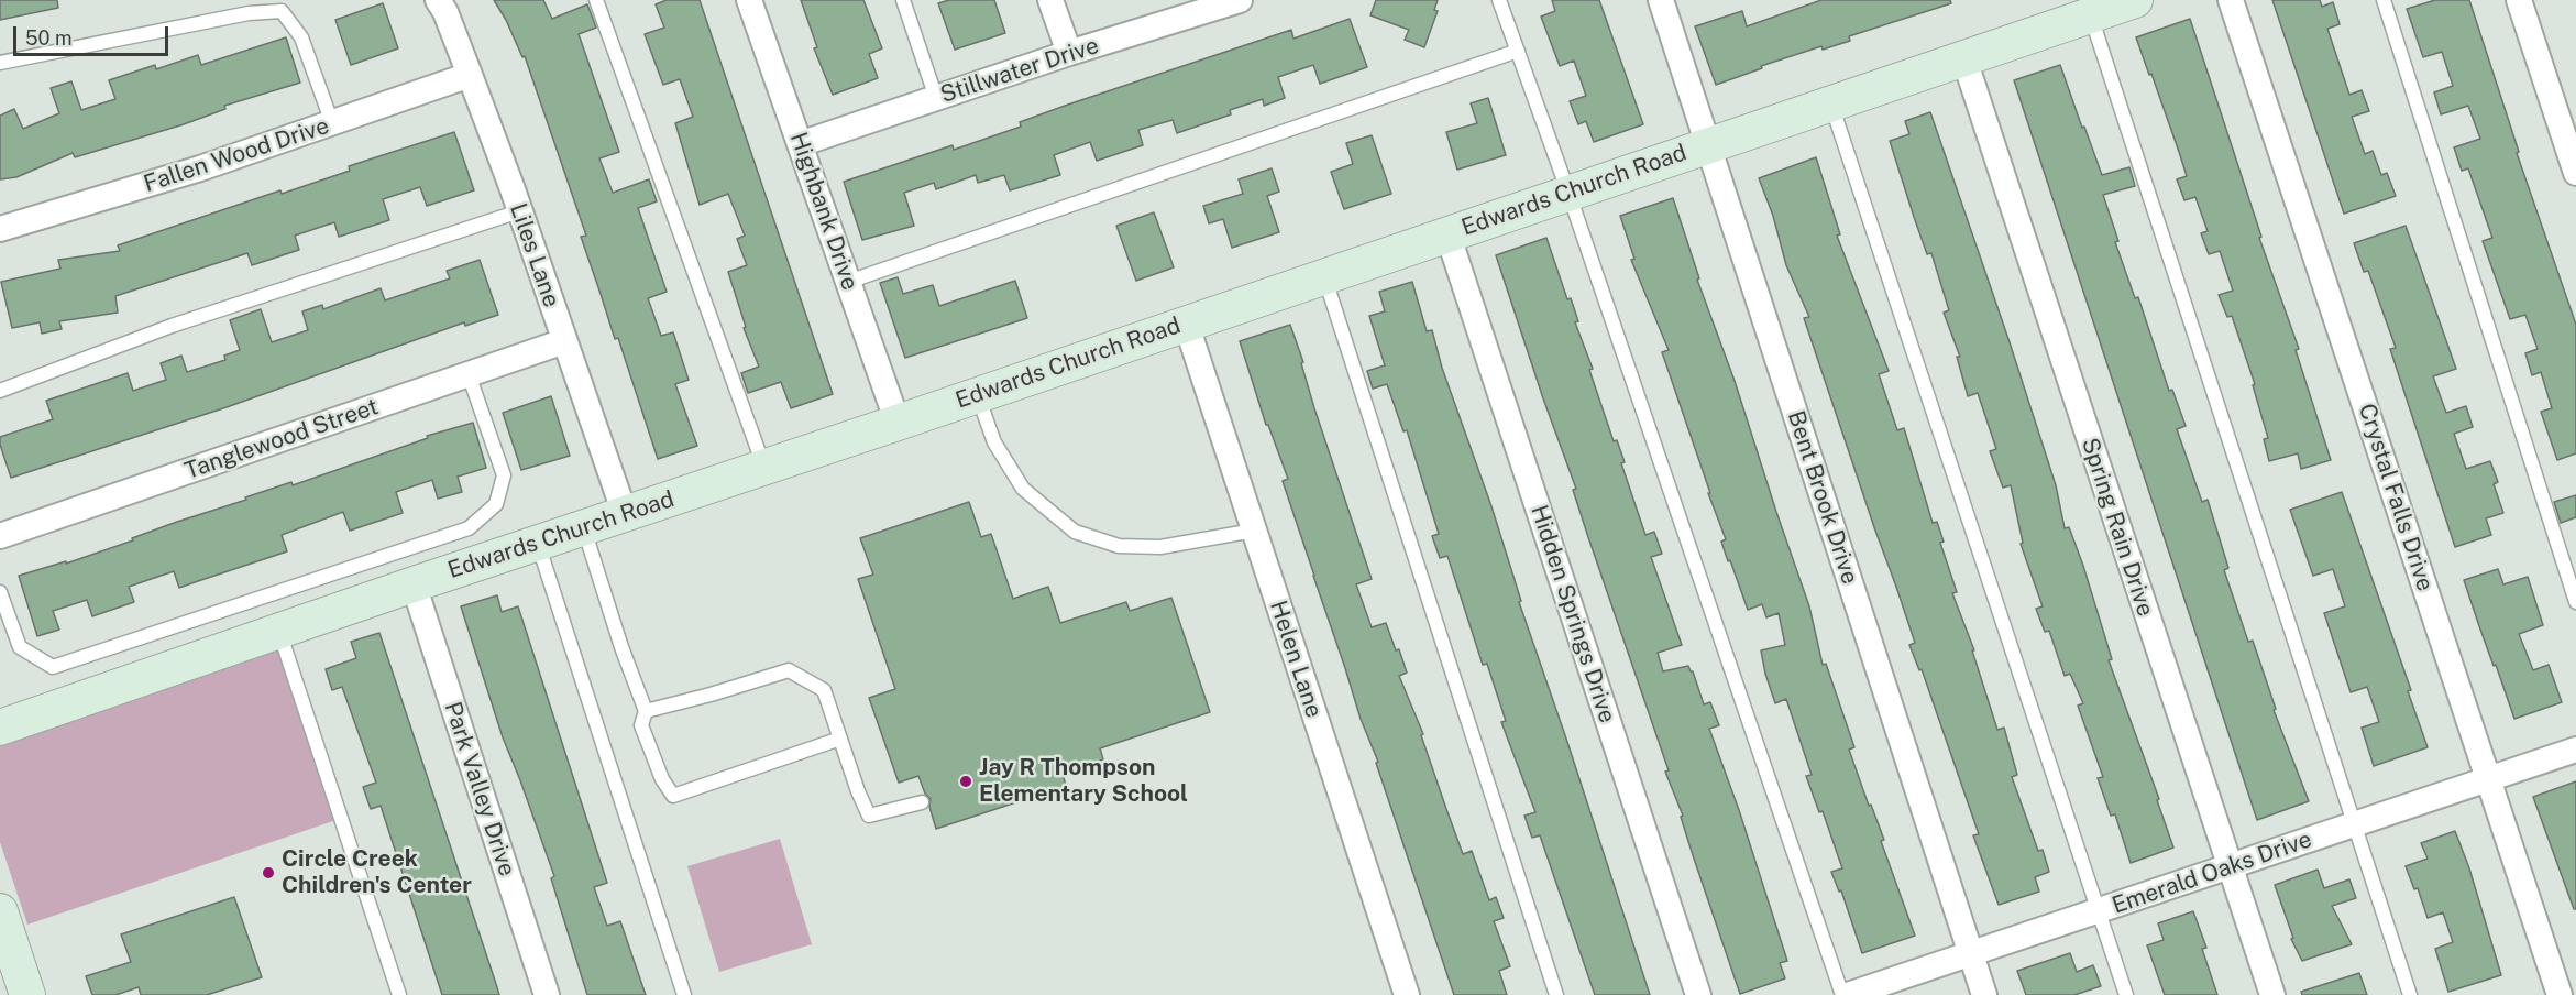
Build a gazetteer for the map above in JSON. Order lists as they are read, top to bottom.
{
  "streets": {
    "street": [
      "Stillwater Drive",
      "Fallen Wood Drive",
      "Edwards Church Road",
      "Highbank Drive",
      "Liles Lane",
      "Tanglewood Street",
      "Bent Brook Drive",
      "Crystal Falls Drive",
      "Spring Rain Drive",
      "Hidden Springs Drive",
      "Helen Lane",
      "Park Valley Drive",
      "Emerald Oaks Drive"
    ]
  },
  "crossings": [
    ["Stillwater Drive", "Highbank Drive"],
    ["Fallen Wood Drive", "Liles Lane"],
    ["Edwards Church Road", "Highbank Drive"],
    ["Edwards Church Road", "Liles Lane"],
    ["Edwards Church Road", "Bent Brook Drive"],
    ["Edwards Church Road", "Spring Rain Drive"],
    ["Edwards Church Road", "Hidden Springs Drive"],
    ["Edwards Church Road", "Helen Lane"],
    ["Edwards Church Road", "Park Valley Drive"],
    ["Liles Lane", "Tanglewood Street"],
    ["Bent Brook Drive", "Emerald Oaks Drive"],
    ["Crystal Falls Drive", "Emerald Oaks Drive"],
    ["Spring Rain Drive", "Emerald Oaks Drive"]
  ],
  "places": ["Jay R Thompson Elementary School", "Circle Creek Children's Center"],
  "scale_bar": "50 m"
}
